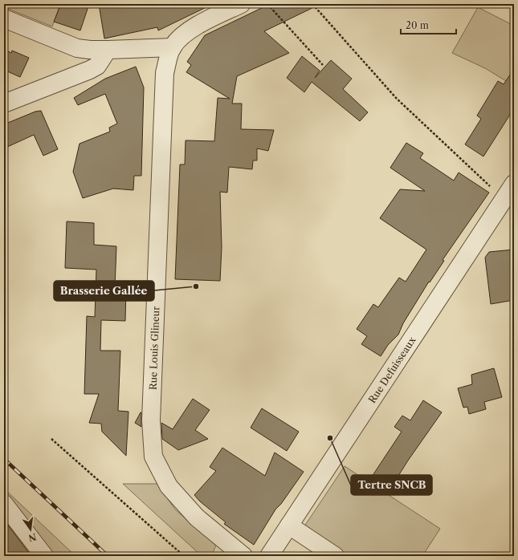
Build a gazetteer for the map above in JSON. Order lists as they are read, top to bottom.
{
  "streets": {
    "street": ["Rue Louis Glineur", "Rue Defuisseaux"]
  },
  "places": ["Brasserie Gallée", "Tertre SNCB"],
  "scale_bar": "20 m",
  "north": "bottom"
}
